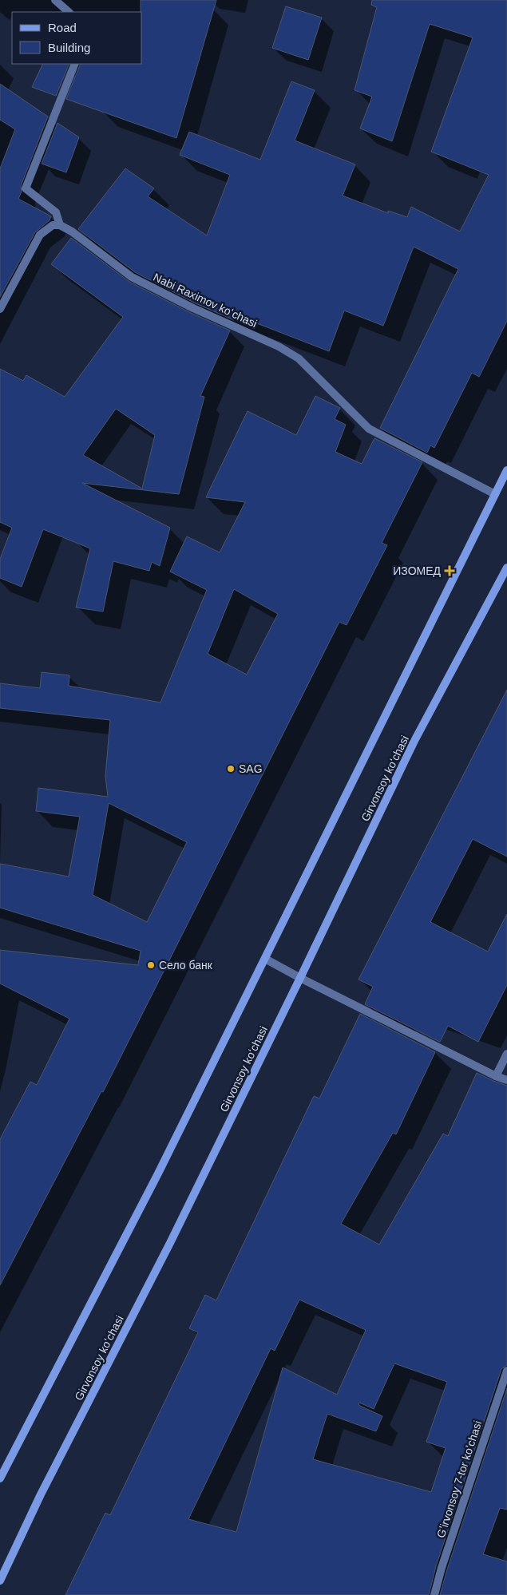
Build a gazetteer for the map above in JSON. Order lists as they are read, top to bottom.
{
  "streets": {
    "main road": ["Girvonsoy koʻchasi"],
    "street": ["Nabi Raximov koʻchasi", "Gʼirvonsoy 7-tor koʼchasi"]
  },
  "places": {
    "health": ["ИЗОМЕД"],
    "other": ["SAG", "Село банк"]
  },
  "legend": ["Road", "Building"]
}
